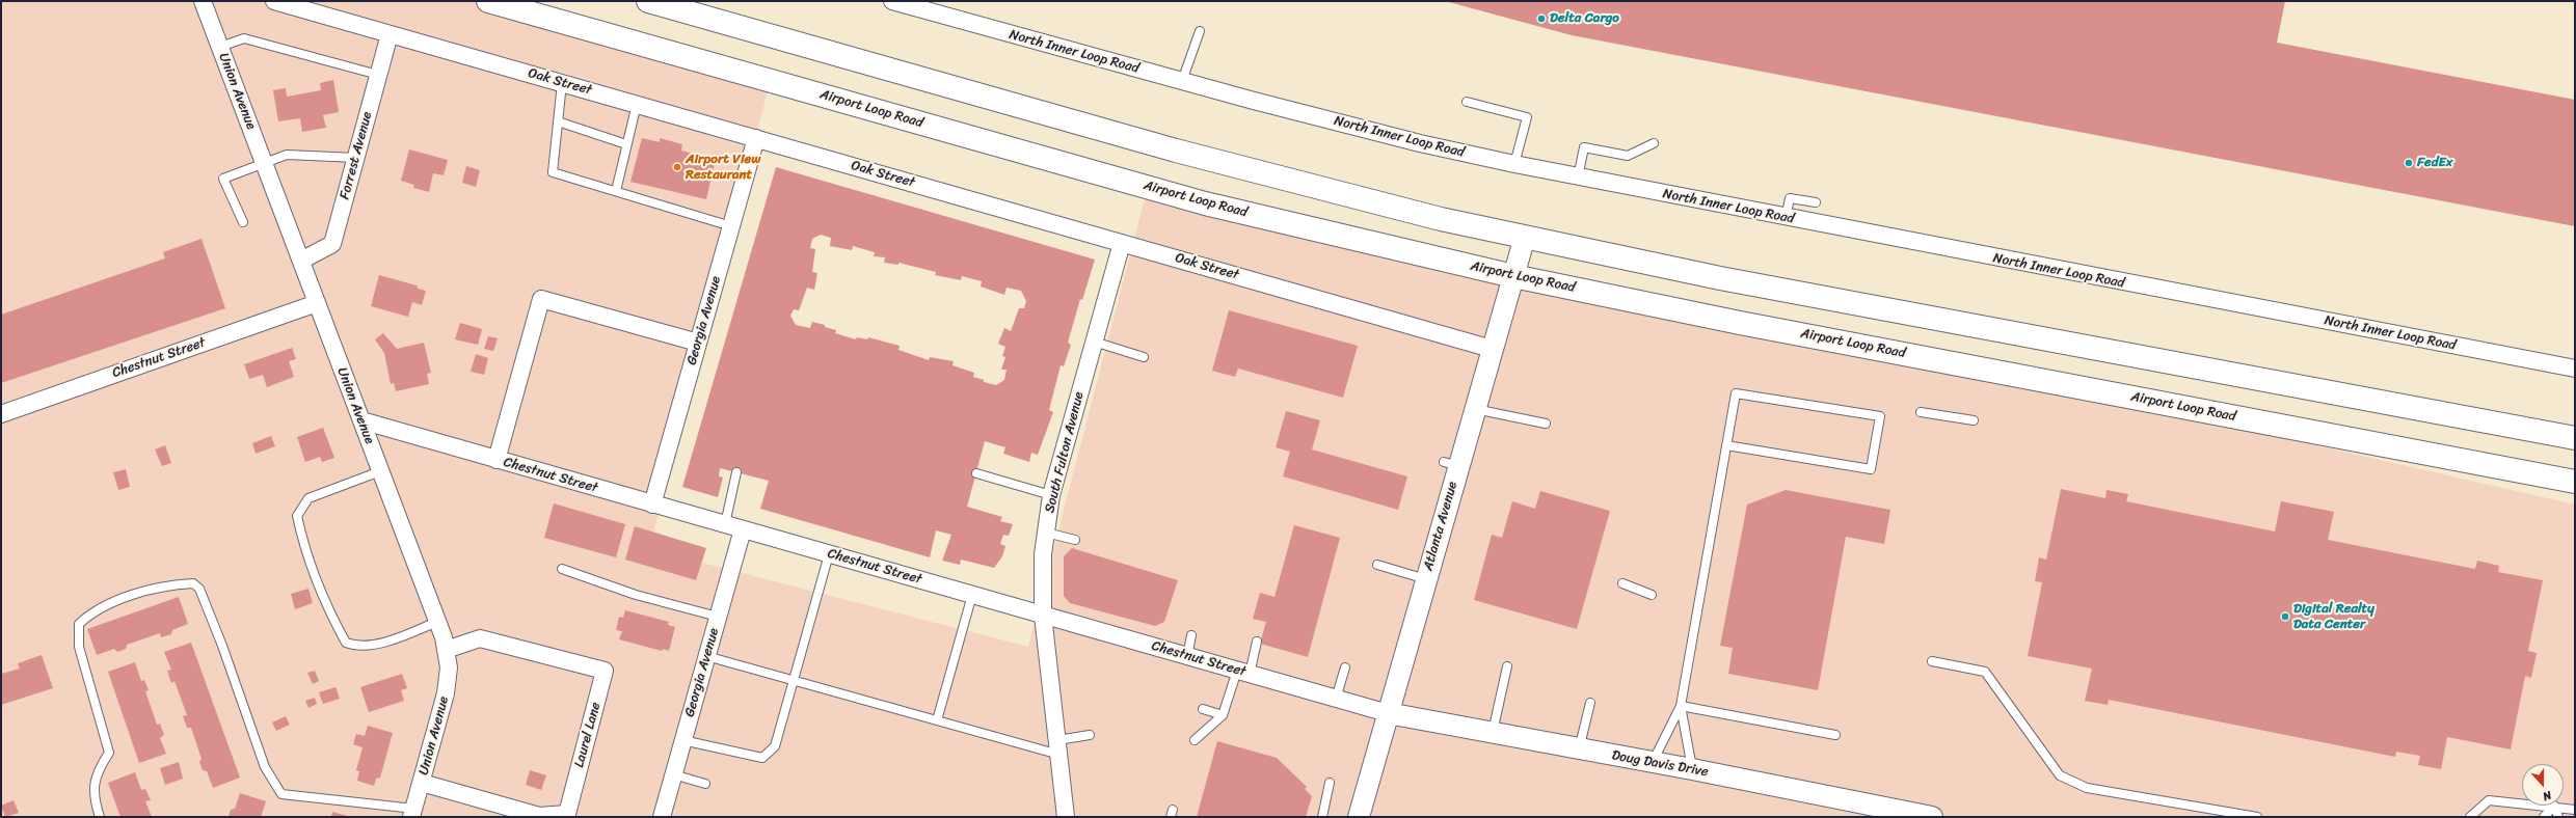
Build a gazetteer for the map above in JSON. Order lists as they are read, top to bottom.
{
  "streets": {
    "main road": ["Airport Loop Road"],
    "street": [
      "North Inner Loop Road",
      "Oak Street",
      "Union Avenue",
      "Forrest Avenue",
      "Georgia Avenue",
      "Chestnut Street",
      "South Fulton Avenue",
      "Atlanta Avenue",
      "Laurel Lane",
      "Doug Davis Drive"
    ]
  },
  "crossings": [
    ["Oak Street", "Forrest Avenue"],
    ["Oak Street", "Georgia Avenue"],
    ["Oak Street", "South Fulton Avenue"],
    ["Oak Street", "Atlanta Avenue"],
    ["Union Avenue", "Forrest Avenue"],
    ["Union Avenue", "Chestnut Street"],
    ["Union Avenue", "Laurel Lane"],
    ["Airport Loop Road", "Atlanta Avenue"],
    ["Georgia Avenue", "Chestnut Street"],
    ["Chestnut Street", "South Fulton Avenue"],
    ["Chestnut Street", "Atlanta Avenue"],
    ["Chestnut Street", "Doug Davis Drive"],
    ["Atlanta Avenue", "Doug Davis Drive"]
  ],
  "places": [
    "Delta Cargo",
    "FedEx",
    "Airport View Restaurant",
    "Digital Realty Data Center"
  ],
  "north": "bottom"
}
